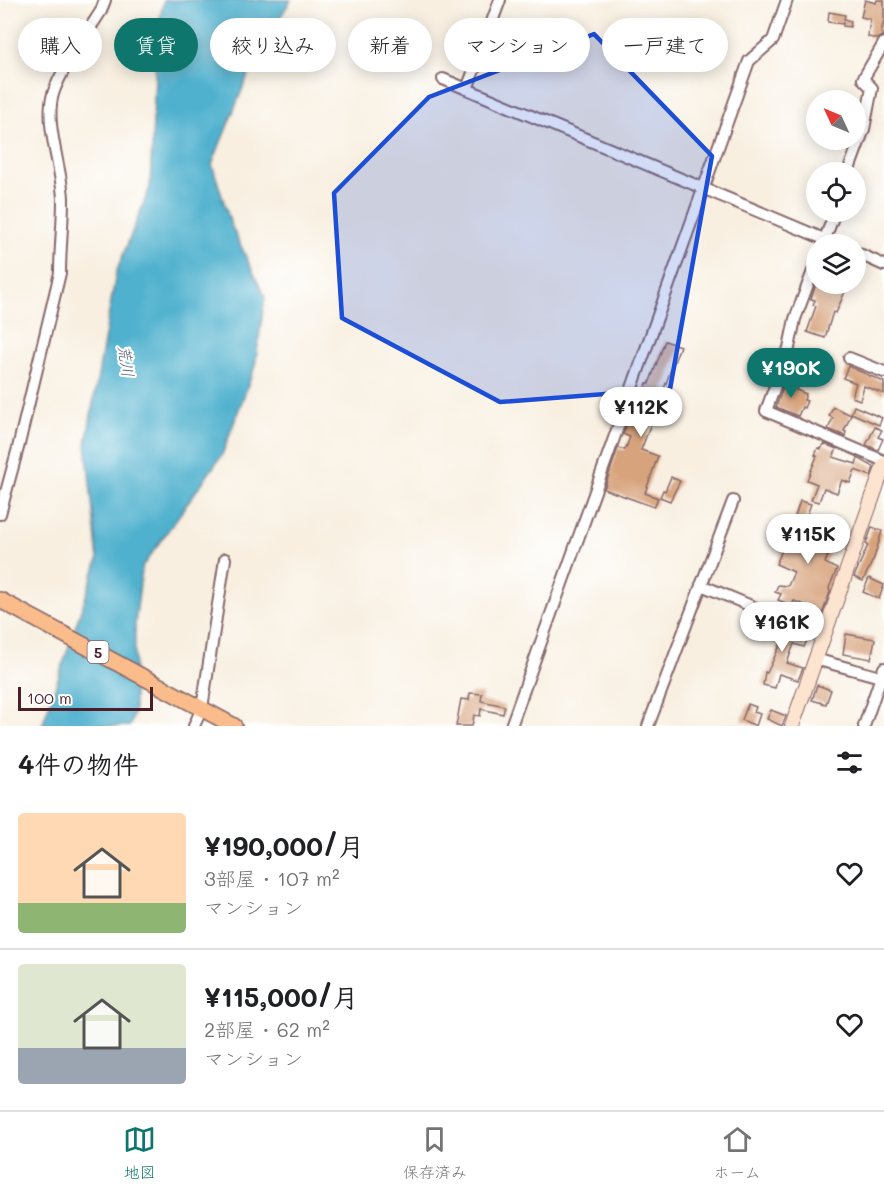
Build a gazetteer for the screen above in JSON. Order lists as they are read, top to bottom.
{
  "streets": {
    "main road": ["5"]
  },
  "water": ["荒川"],
  "scale_bar": "100 m",
  "north": "top left",
  "page": {
    "chip": [
      "購入",
      "賃貸",
      "絞り込み",
      "新着",
      "マンション",
      "一戸建て"
    ],
    "price": [
      "¥190K",
      "¥112K",
      "¥115K",
      "¥161K"
    ],
    "scale": "100 m",
    "heading": "4件の物件",
    "list": [
      {
        "name": "¥190,000/月",
        "note": "3部屋 · 107 m² · マンション"
      },
      {
        "name": "¥115,000/月",
        "note": "2部屋 · 62 m² · マンション"
      }
    ],
    "tabs": ["地図", "保存済み", "ホーム"]
  }
}
